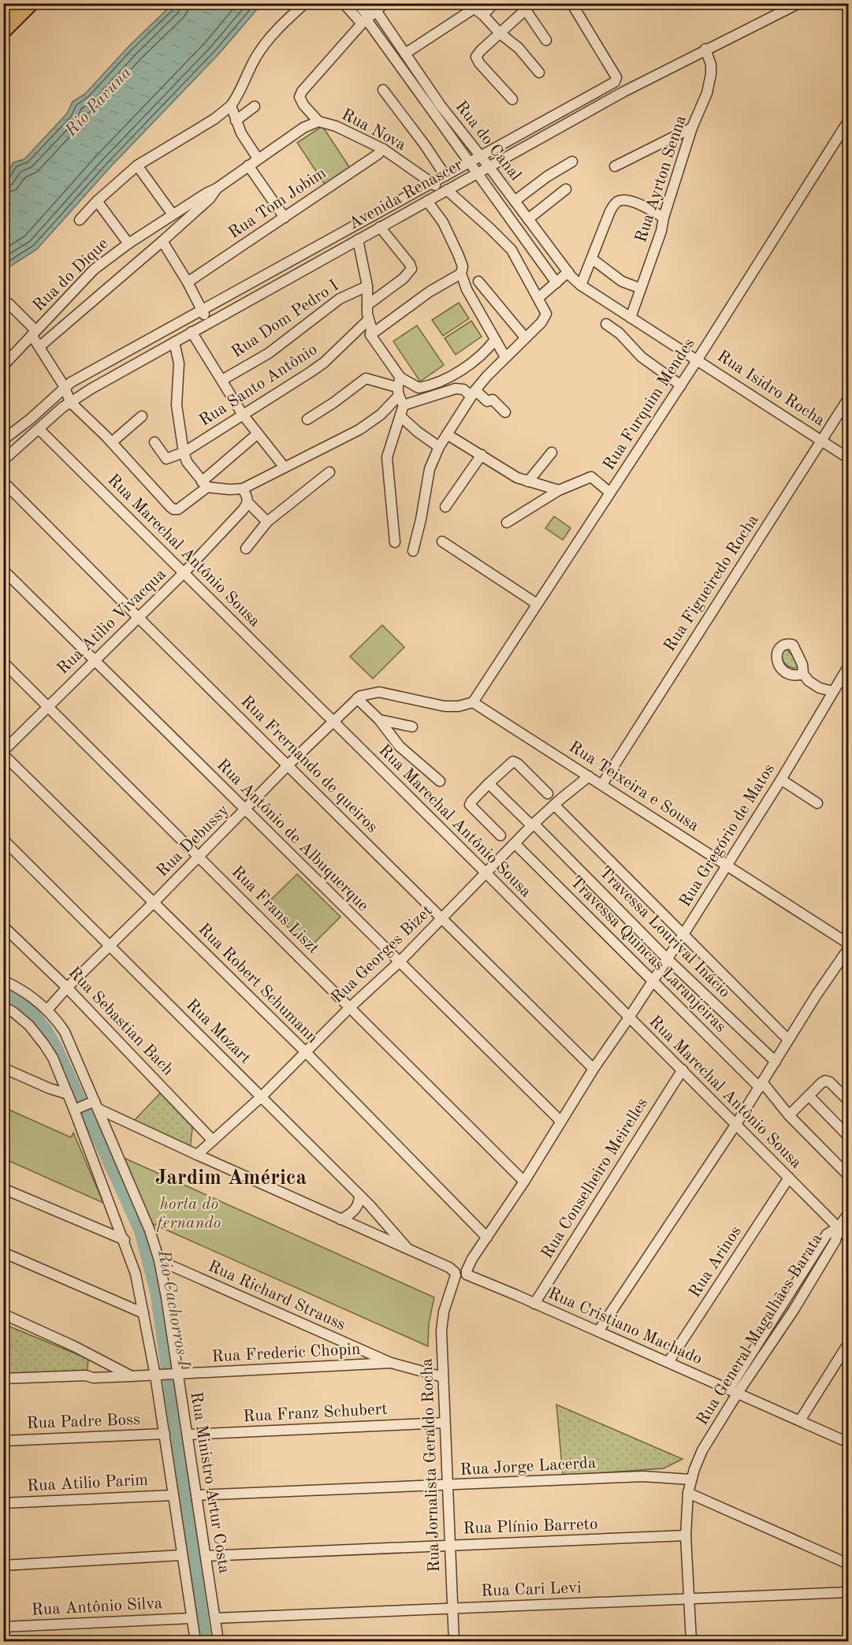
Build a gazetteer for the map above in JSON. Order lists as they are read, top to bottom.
{
  "streets": {
    "street": [
      "Rua Nova",
      "Rua do Canal",
      "Rua Ayrton Senna",
      "Avenida Renascer",
      "Rua Tom Jobim",
      "Rua do Dique",
      "Rua Dom Pedro I",
      "Rua Santo Antônio",
      "Rua Isidro Rocha",
      "Rua Furquim Mendes",
      "Rua Marechal Antônio Sousa",
      "Rua Figueiredo Rocha",
      "Rua Atilio Vivacqua",
      "Rua Frernando de queiros",
      "Rua Teixeira e Sousa",
      "Rua Antônio de Albuquerque",
      "Rua Gregório de Matos",
      "Rua Debussy",
      "Rua Frans Liszt",
      "Travessa Lourival Inácio",
      "Rua Georges Bizet",
      "Travessa Quincas Laranjeiras",
      "Rua Robert Schumann",
      "Rua Sebastian Bach",
      "Rua Mozart",
      "Rua Conselheiro Meirelles",
      "Rua Arinos",
      "Rua Richard Strauss",
      "Rua Cristiano Machado",
      "Rua General Magalhães Barata",
      "Rua Frederic Chopin",
      "Rua Franz Schubert",
      "Rua Padre Boss",
      "Rua Jornalista Geraldo Rocha",
      "Rua Jorge Lacerda",
      "Rua Ministro Artur Costa",
      "Rua Atilio Parim",
      "Rua Plínio Barreto",
      "Rua Cari Levi",
      "Rua Antônio Silva"
    ]
  },
  "crossings": [
    ["Rua Nova", "Rua do Canal"],
    ["Rua Nova", "Avenida Renascer"],
    ["Rua Nova", "Rua Tom Jobim"],
    ["Rua Nova", "Rua do Dique"],
    ["Rua do Canal", "Avenida Renascer"],
    ["Rua do Canal", "Rua Isidro Rocha"],
    ["Rua Ayrton Senna", "Avenida Renascer"],
    ["Rua Ayrton Senna", "Rua Isidro Rocha"],
    ["Avenida Renascer", "Rua Marechal Antônio Sousa"],
    ["Rua Isidro Rocha", "Rua Furquim Mendes"],
    ["Rua Isidro Rocha", "Rua Figueiredo Rocha"],
    ["Rua Furquim Mendes", "Rua Teixeira e Sousa"],
    ["Rua Furquim Mendes", "Rua Debussy"],
    ["Rua Marechal Antônio Sousa", "Rua Atilio Vivacqua"],
    ["Rua Marechal Antônio Sousa", "Rua Gregório de Matos"],
    ["Rua Marechal Antônio Sousa", "Rua Debussy"],
    ["Rua Marechal Antônio Sousa", "Rua Georges Bizet"],
    ["Rua Marechal Antônio Sousa", "Rua Conselheiro Meirelles"],
    ["Rua Marechal Antônio Sousa", "Rua Arinos"],
    ["Rua Marechal Antônio Sousa", "Rua General Magalhães Barata"],
    ["Rua Marechal Antônio Sousa", "Rua Jornalista Geraldo Rocha"],
    ["Rua Figueiredo Rocha", "Rua Teixeira e Sousa"],
    ["Rua Atilio Vivacqua", "Rua Frernando de queiros"],
    ["Rua Atilio Vivacqua", "Rua Antônio de Albuquerque"],
    ["Rua Atilio Vivacqua", "Rua Frans Liszt"],
    ["Rua Atilio Vivacqua", "Rua Robert Schumann"],
    ["Rua Frernando de queiros", "Rua Debussy"],
    ["Rua Frernando de queiros", "Rua Georges Bizet"],
    ["Rua Frernando de queiros", "Rua Jornalista Geraldo Rocha"],
    ["Rua Teixeira e Sousa", "Rua Gregório de Matos"],
    ["Rua Teixeira e Sousa", "Rua Debussy"],
    ["Rua Teixeira e Sousa", "Rua Georges Bizet"],
    ["Rua Antônio de Albuquerque", "Rua Debussy"],
    ["Rua Antônio de Albuquerque", "Rua Georges Bizet"],
    ["Rua Antônio de Albuquerque", "Rua Jornalista Geraldo Rocha"],
    ["Rua Gregório de Matos", "Travessa Lourival Inácio"],
    ["Rua Gregório de Matos", "Travessa Quincas Laranjeiras"],
    ["Rua Gregório de Matos", "Rua Jornalista Geraldo Rocha"],
    ["Rua Debussy", "Rua Frans Liszt"],
    ["Rua Debussy", "Rua Robert Schumann"],
    ["Rua Debussy", "Rua Sebastian Bach"],
    ["Rua Debussy", "Rua Mozart"],
    ["Rua Debussy", "Rua Ministro Artur Costa"],
    ["Rua Frans Liszt", "Rua Georges Bizet"],
    ["Rua Frans Liszt", "Rua Jornalista Geraldo Rocha"],
    ["Travessa Lourival Inácio", "Rua Georges Bizet"],
    ["Rua Georges Bizet", "Travessa Quincas Laranjeiras"],
    ["Rua Georges Bizet", "Rua Robert Schumann"],
    ["Rua Georges Bizet", "Rua Sebastian Bach"],
    ["Rua Georges Bizet", "Rua Mozart"],
    ["Rua Georges Bizet", "Rua Cristiano Machado"],
    ["Rua Robert Schumann", "Rua Jornalista Geraldo Rocha"],
    ["Rua Mozart", "Rua Cristiano Machado"],
    ["Rua Conselheiro Meirelles", "Rua Cristiano Machado"],
    ["Rua Arinos", "Rua Cristiano Machado"],
    ["Rua Richard Strauss", "Rua Frederic Chopin"],
    ["Rua Richard Strauss", "Rua Jornalista Geraldo Rocha"],
    ["Rua Richard Strauss", "Rua Ministro Artur Costa"],
    ["Rua Cristiano Machado", "Rua General Magalhães Barata"],
    ["Rua Cristiano Machado", "Rua Jornalista Geraldo Rocha"],
    ["Rua Cristiano Machado", "Rua Ministro Artur Costa"],
    ["Rua General Magalhães Barata", "Rua Jorge Lacerda"],
    ["Rua General Magalhães Barata", "Rua Plínio Barreto"],
    ["Rua General Magalhães Barata", "Rua Cari Levi"],
    ["Rua Frederic Chopin", "Rua Ministro Artur Costa"],
    ["Rua Franz Schubert", "Rua Jornalista Geraldo Rocha"],
    ["Rua Franz Schubert", "Rua Ministro Artur Costa"],
    ["Rua Jornalista Geraldo Rocha", "Rua Jorge Lacerda"],
    ["Rua Jornalista Geraldo Rocha", "Rua Plínio Barreto"],
    ["Rua Jornalista Geraldo Rocha", "Rua Cari Levi"],
    ["Rua Jorge Lacerda", "Rua Ministro Artur Costa"],
    ["Rua Ministro Artur Costa", "Rua Plínio Barreto"],
    ["Rua Ministro Artur Costa", "Rua Cari Levi"]
  ],
  "districts": ["Jardim América"],
  "water": ["Rio Pavuna", "Rio Cachorros I"],
  "parks": ["horta do fernando"]
}
